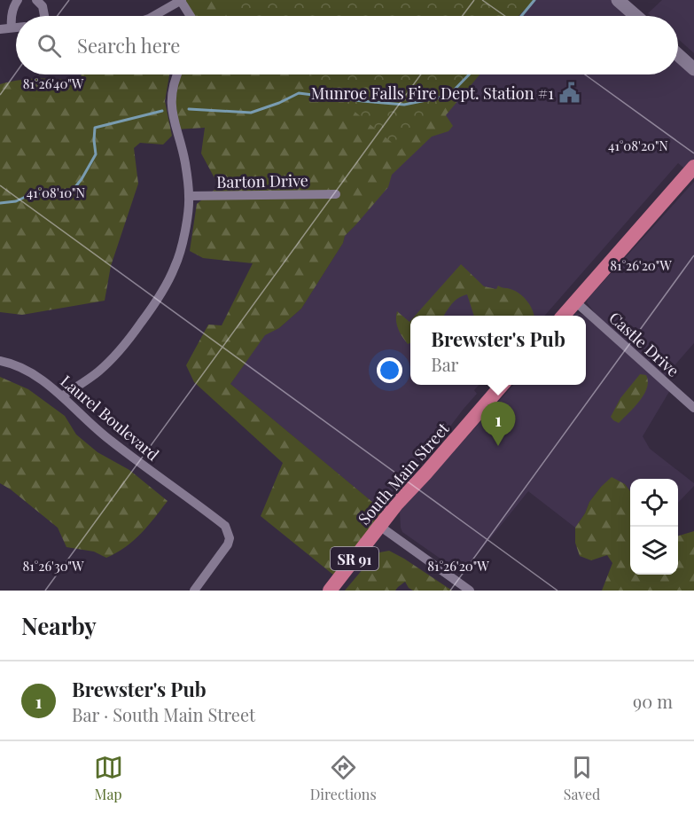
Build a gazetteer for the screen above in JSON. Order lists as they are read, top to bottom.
{
  "streets": {
    "main road": ["South Main Street", "SR 91"],
    "street": ["Barton Drive", "Castle Drive", "Laurel Boulevard"]
  },
  "places": {
    "public building": ["Munroe Falls Fire Dept. Station #1"]
  },
  "page": {
    "search": "Search here",
    "popup": ["Brewster's Pub", "Bar"],
    "pins": "1",
    "heading": "Nearby",
    "list": [
      {
        "mark": "1",
        "name": "Brewster's Pub",
        "note": "Bar · South Main Street",
        "value": "90 m"
      }
    ],
    "nav": ["Map", "Directions", "Saved"]
  },
  "coordinates": [
    "81°26'40\"W",
    "41°08'20\"N",
    "41°08'10\"N",
    "81°26'20\"W",
    "81°26'30\"W"
  ]
}
